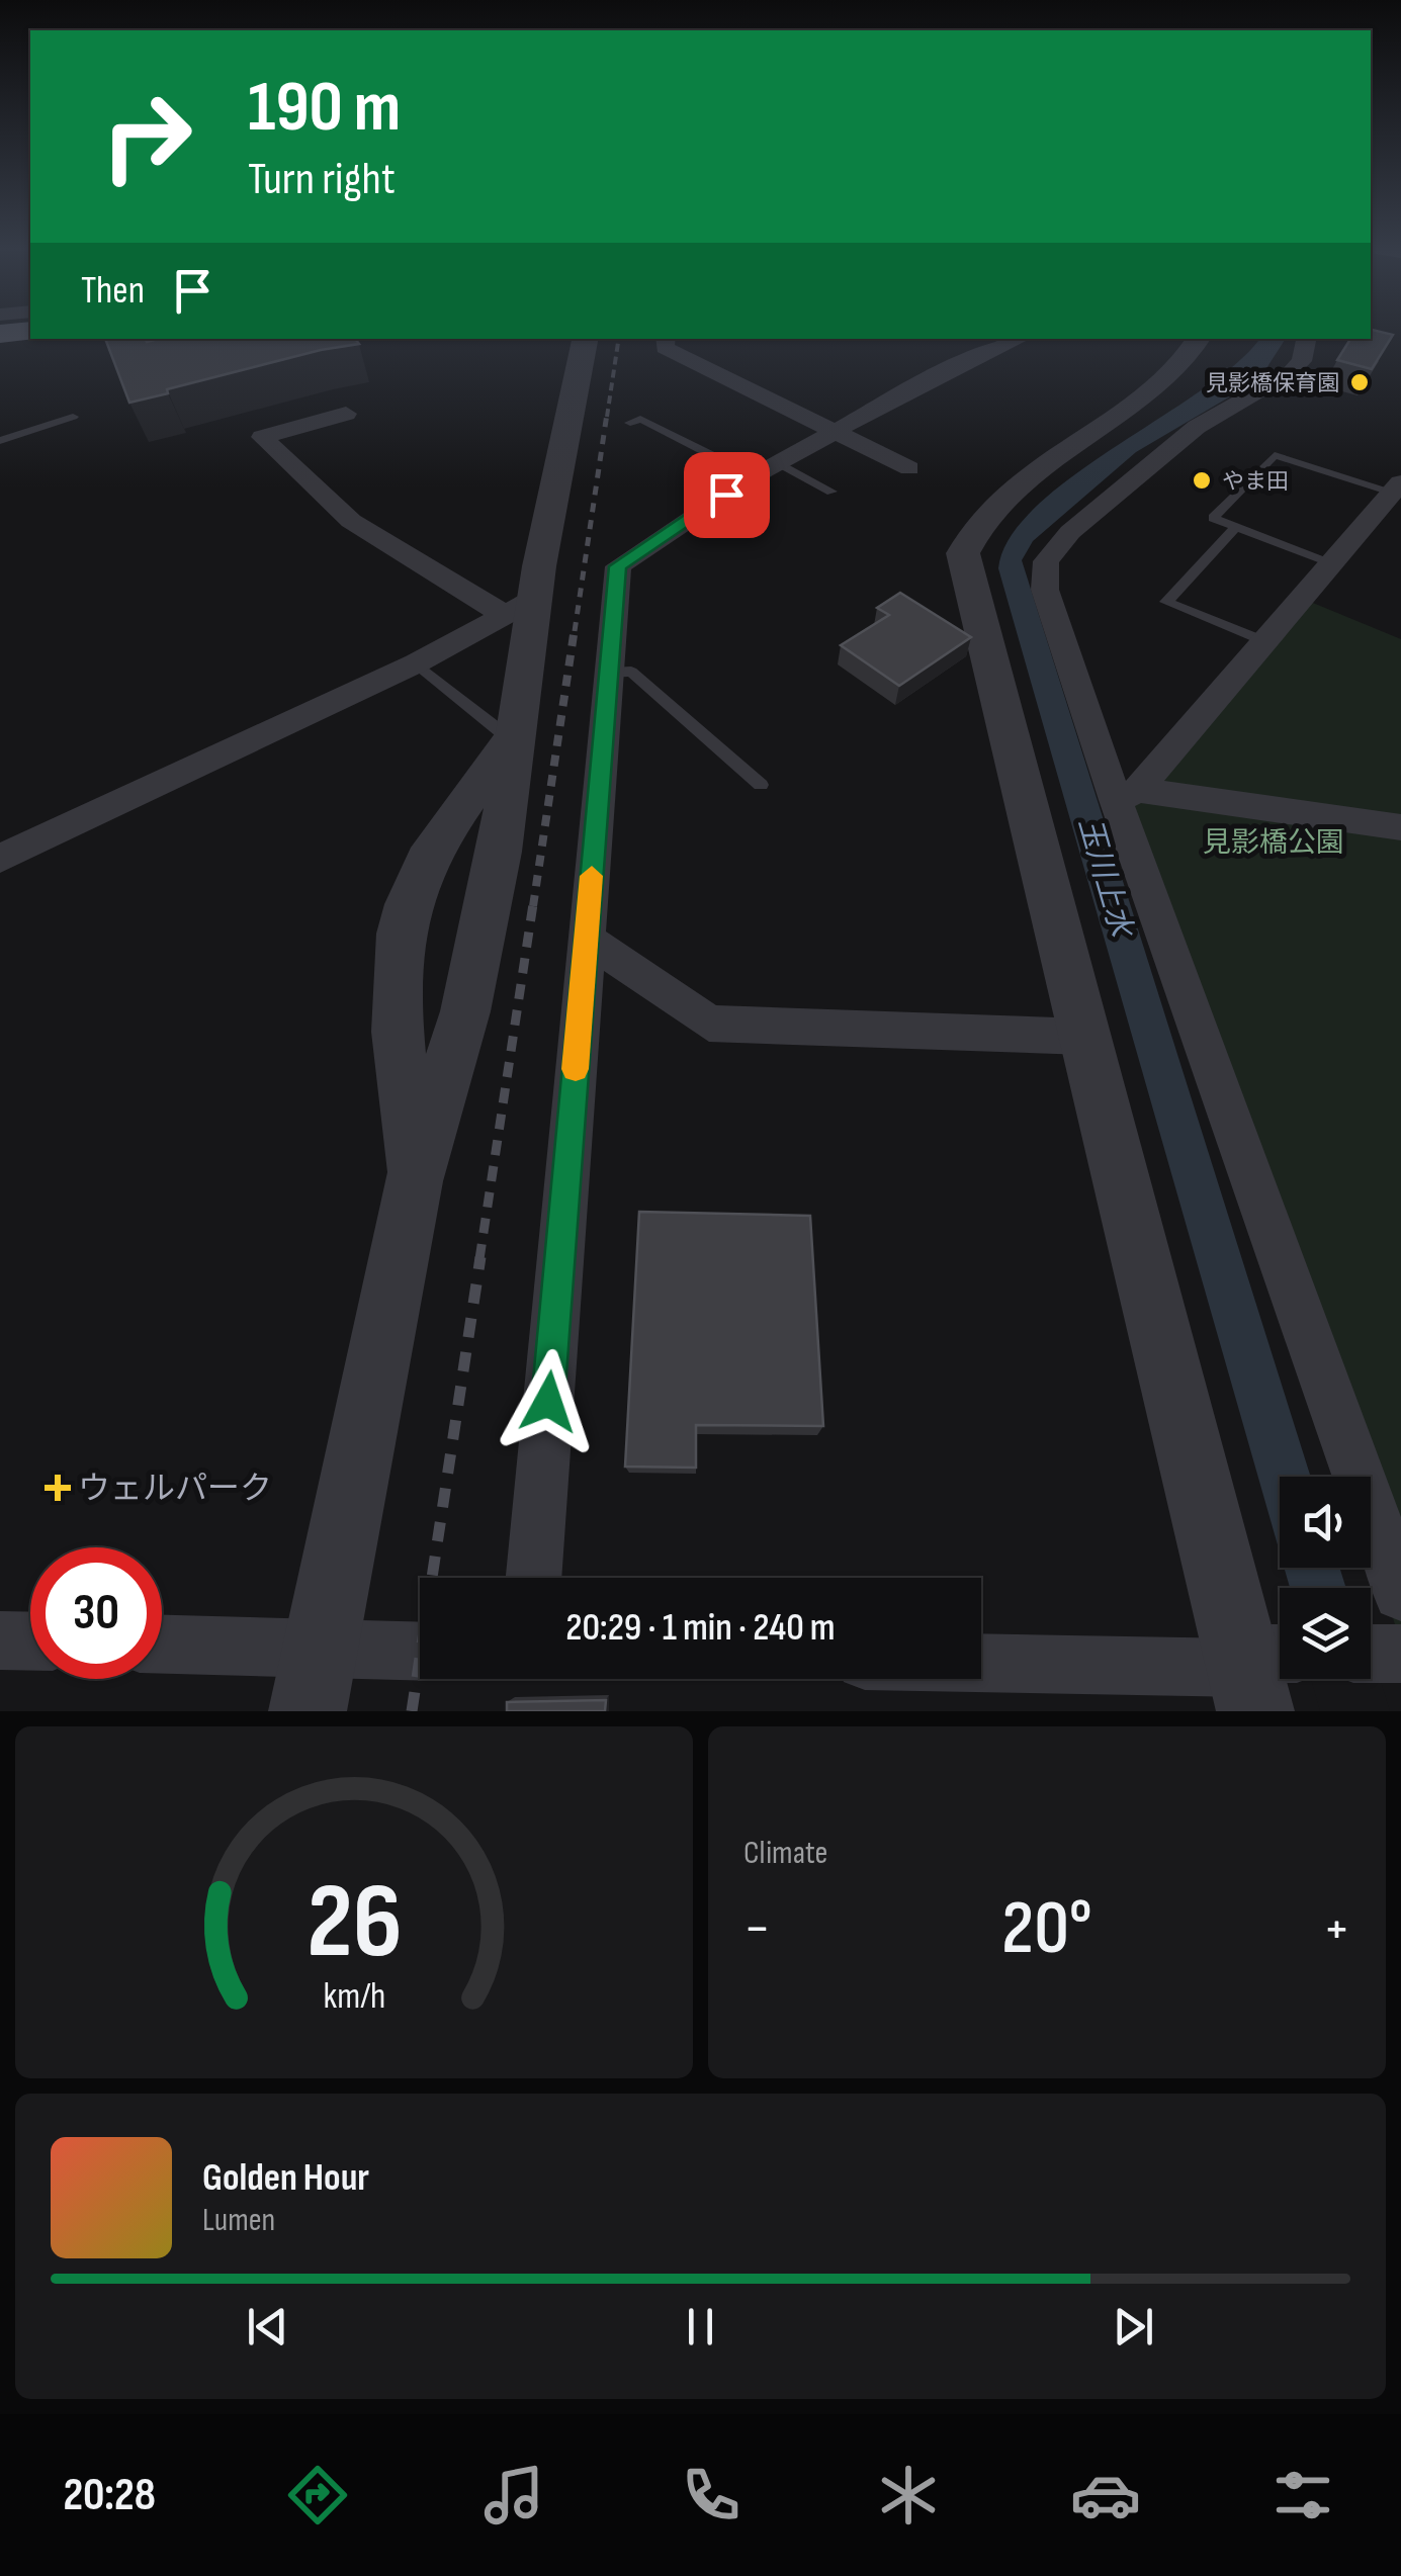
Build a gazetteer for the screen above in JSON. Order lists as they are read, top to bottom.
{
  "water": ["玉川上水"],
  "parks": ["見影橋公園"],
  "places": {
    "other": ["見影橋保育園", "やま田"],
    "health": ["ウェルパーク"]
  },
  "page": {
    "turn": ["190 m", "Turn right"],
    "then": "Then",
    "limit": "30",
    "trip": "20:29 · 1 min · 240 m",
    "tile": "Climate",
    "heat": ["−", "20°", "+"],
    "song": ["Golden Hour", "Lumen"],
    "tabs": "20:28",
    "gauge": ["26", "km/h"]
  }
}
